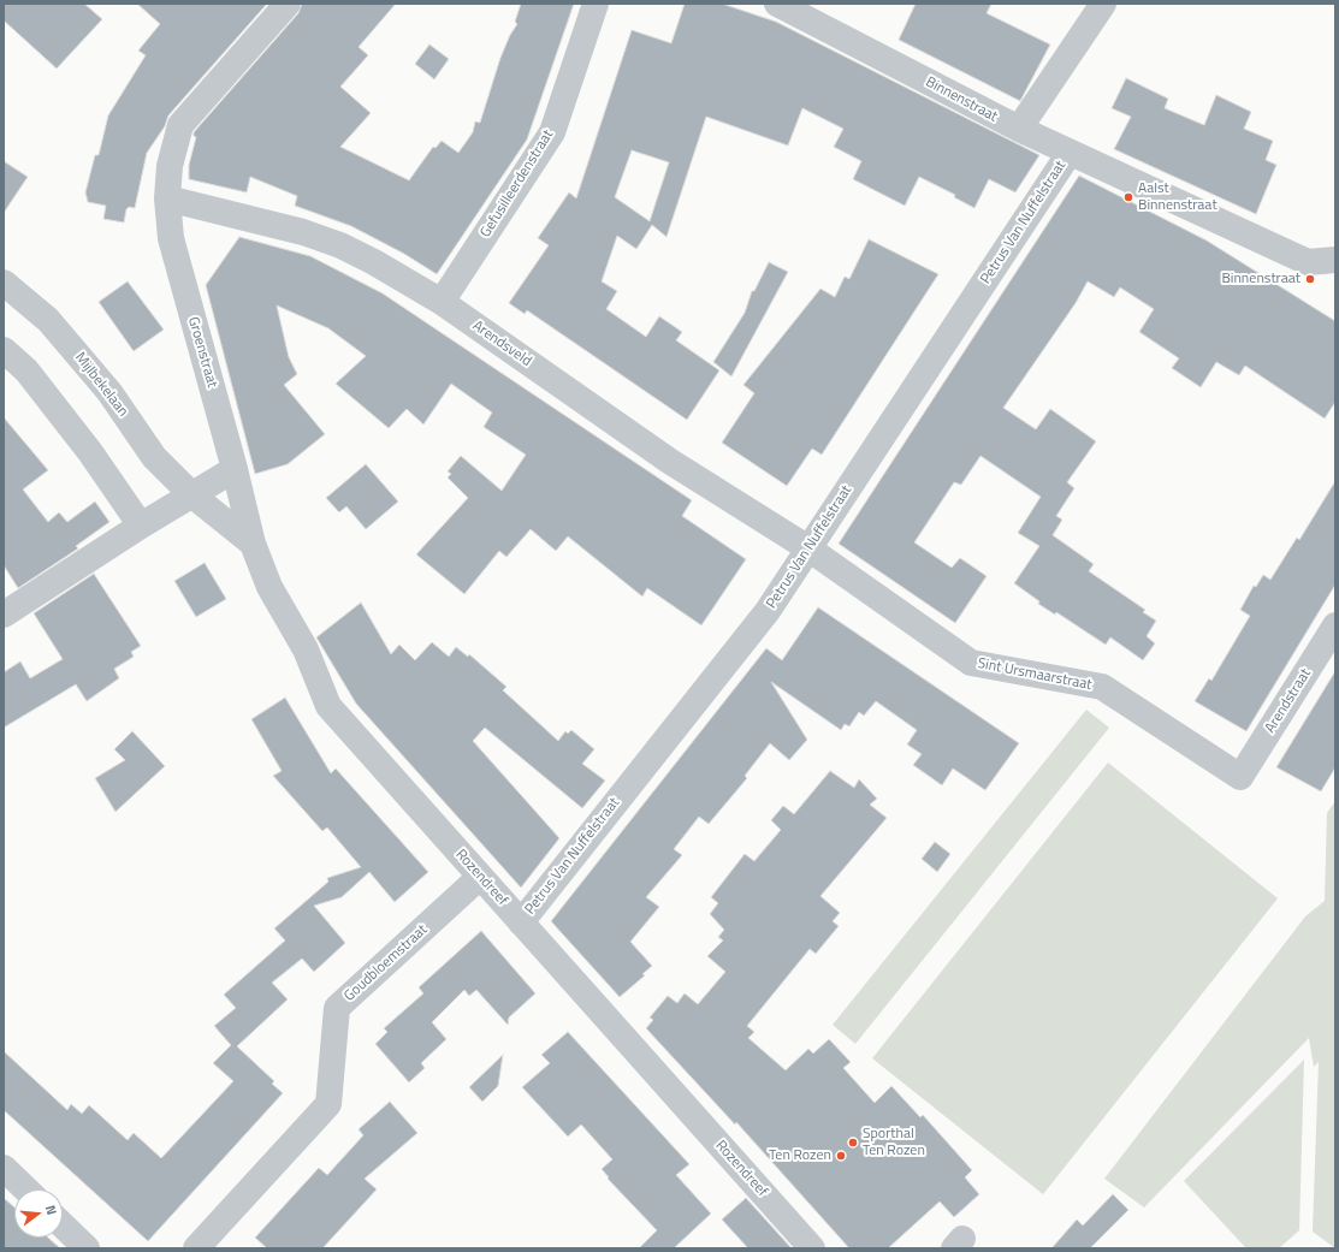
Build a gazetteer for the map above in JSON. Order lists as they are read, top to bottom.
{
  "streets": {
    "street": [
      "Binnenstraat",
      "Gefusilleerdenstraat",
      "Petrus Van Nuffelstraat",
      "Arendsveld",
      "Groenstraat",
      "Mijlbekelaan",
      "Sint Ursmaarstraat",
      "Arendstraat",
      "Rozendreef",
      "Goudbloemstraat"
    ]
  },
  "crossings": [
    ["Binnenstraat", "Petrus Van Nuffelstraat"],
    ["Gefusilleerdenstraat", "Arendsveld"],
    ["Petrus Van Nuffelstraat", "Arendsveld"],
    ["Petrus Van Nuffelstraat", "Sint Ursmaarstraat"],
    ["Petrus Van Nuffelstraat", "Rozendreef"],
    ["Arendsveld", "Groenstraat"],
    ["Arendsveld", "Sint Ursmaarstraat"],
    ["Groenstraat", "Rozendreef"],
    ["Sint Ursmaarstraat", "Arendstraat"],
    ["Rozendreef", "Goudbloemstraat"]
  ],
  "places": [
    "Aalst Binnenstraat",
    "Binnenstraat",
    "Sporthal Ten Rozen",
    "Ten Rozen"
  ],
  "north": "right"
}
